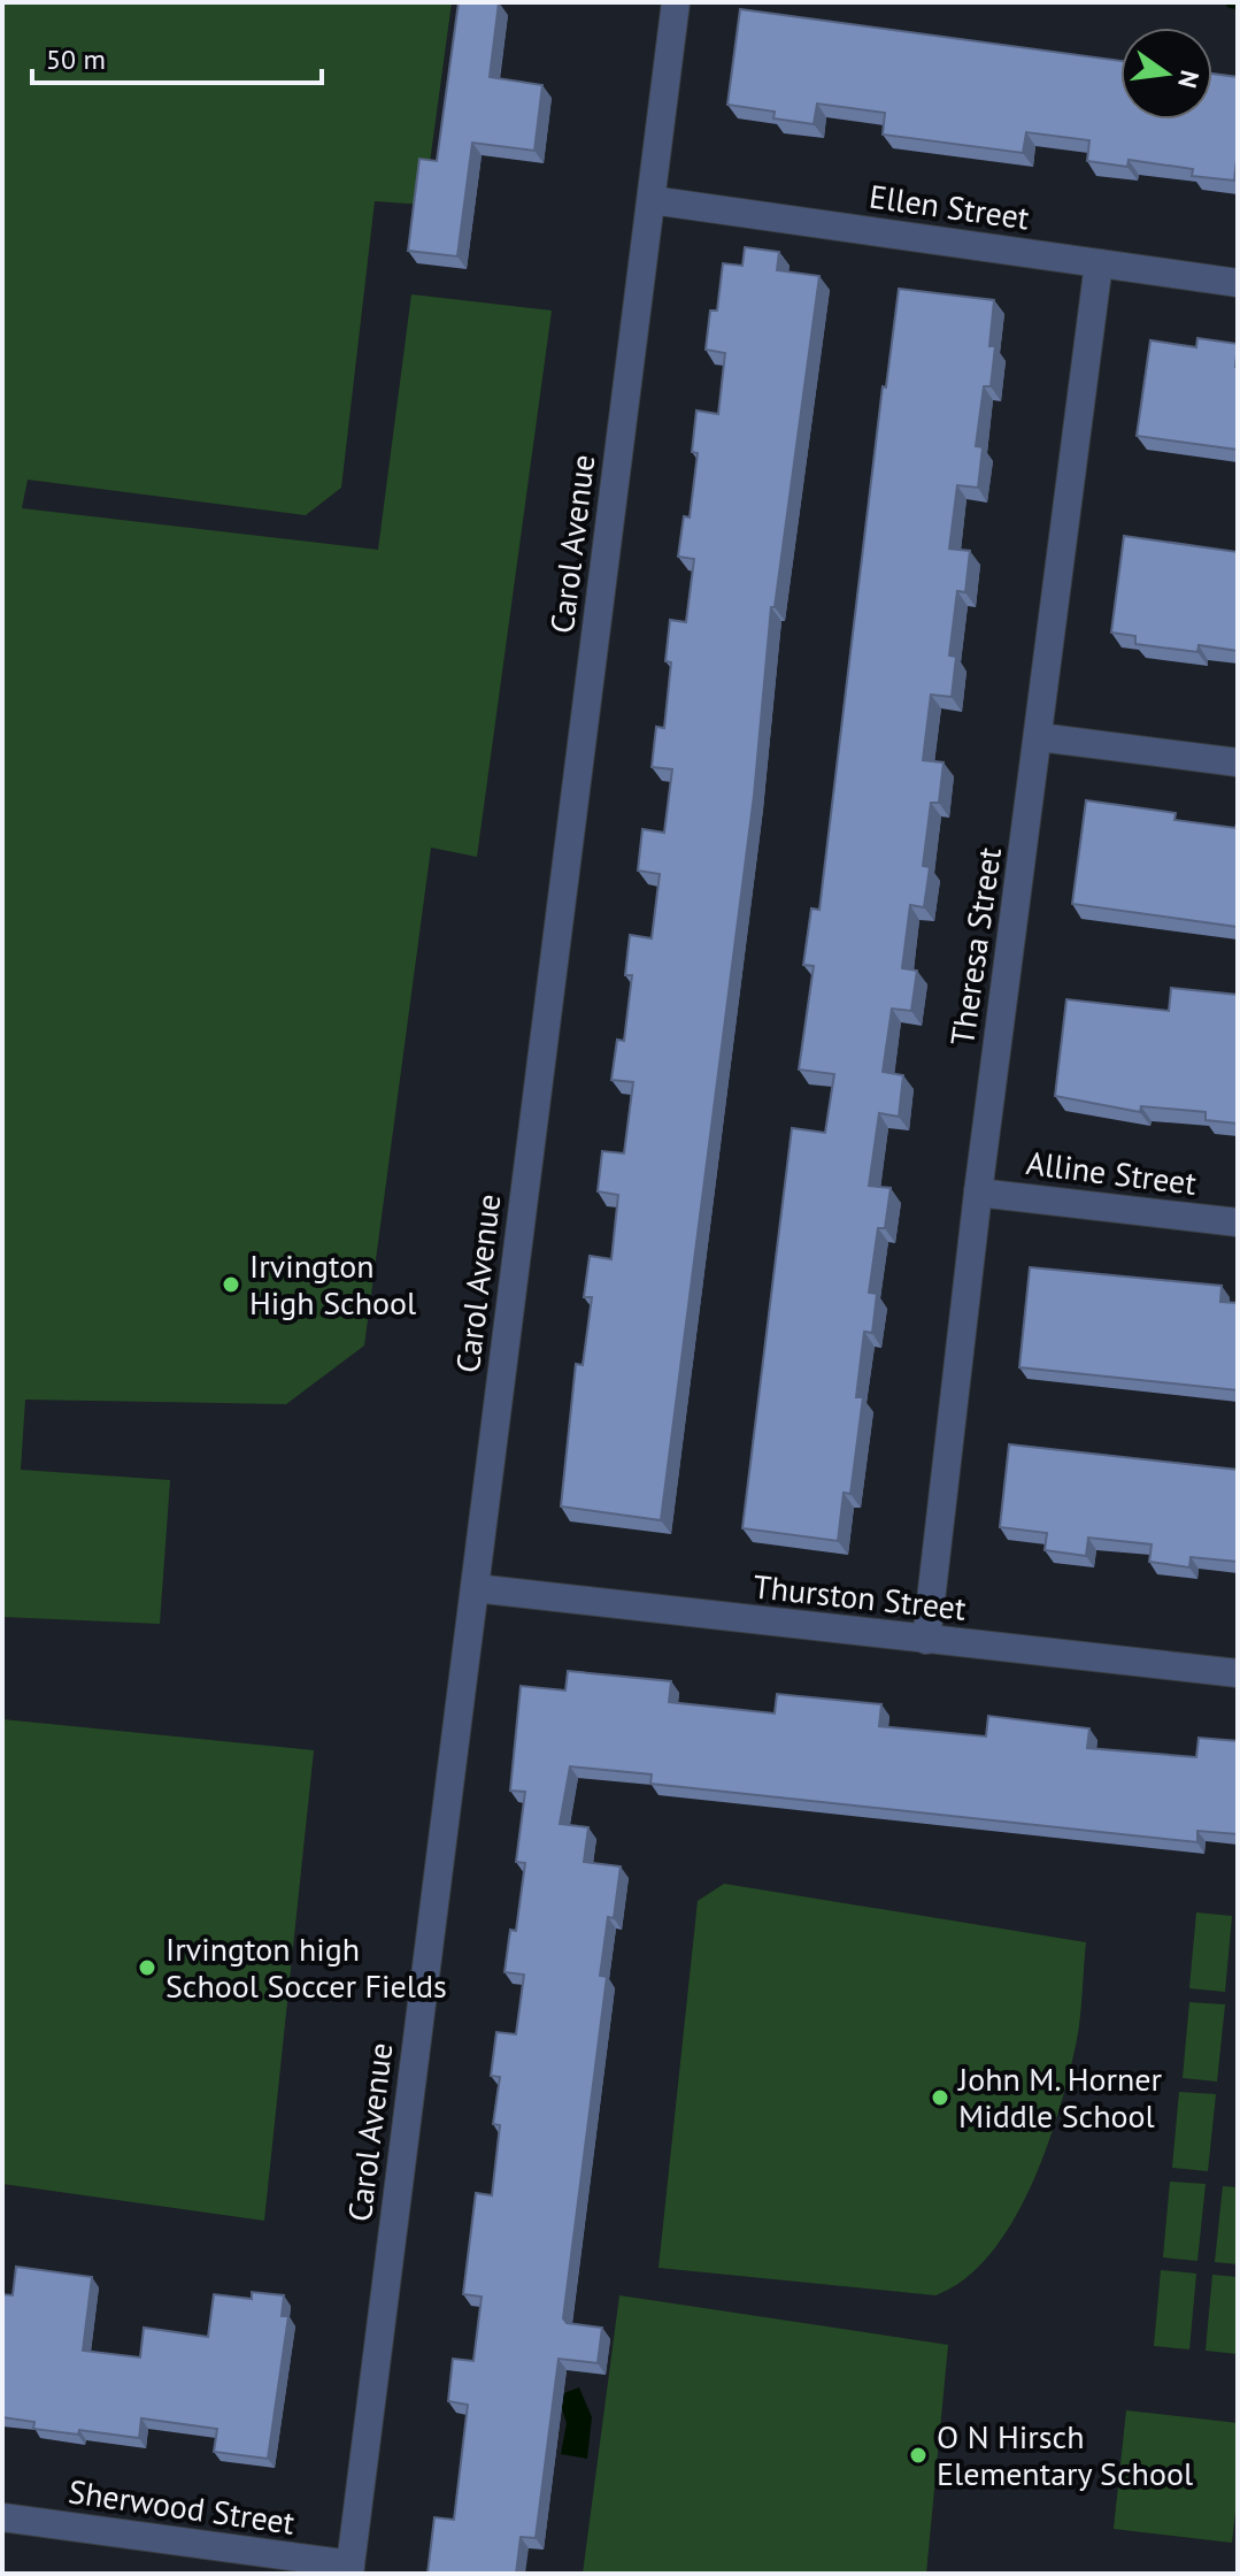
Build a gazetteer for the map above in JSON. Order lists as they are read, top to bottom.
{
  "streets": {
    "street": [
      "Ellen Street",
      "Carol Avenue",
      "Theresa Street",
      "Alline Street",
      "Thurston Street",
      "Sherwood Street"
    ]
  },
  "crossings": [
    ["Ellen Street", "Carol Avenue"],
    ["Ellen Street", "Theresa Street"],
    ["Carol Avenue", "Thurston Street"],
    ["Carol Avenue", "Sherwood Street"],
    ["Theresa Street", "Alline Street"],
    ["Theresa Street", "Thurston Street"]
  ],
  "places": [
    "Irvington High School",
    "Irvington high School Soccer Fields",
    "John M. Horner Middle School",
    "O N Hirsch Elementary School"
  ],
  "scale_bar": "50 m",
  "north": "right"
}
